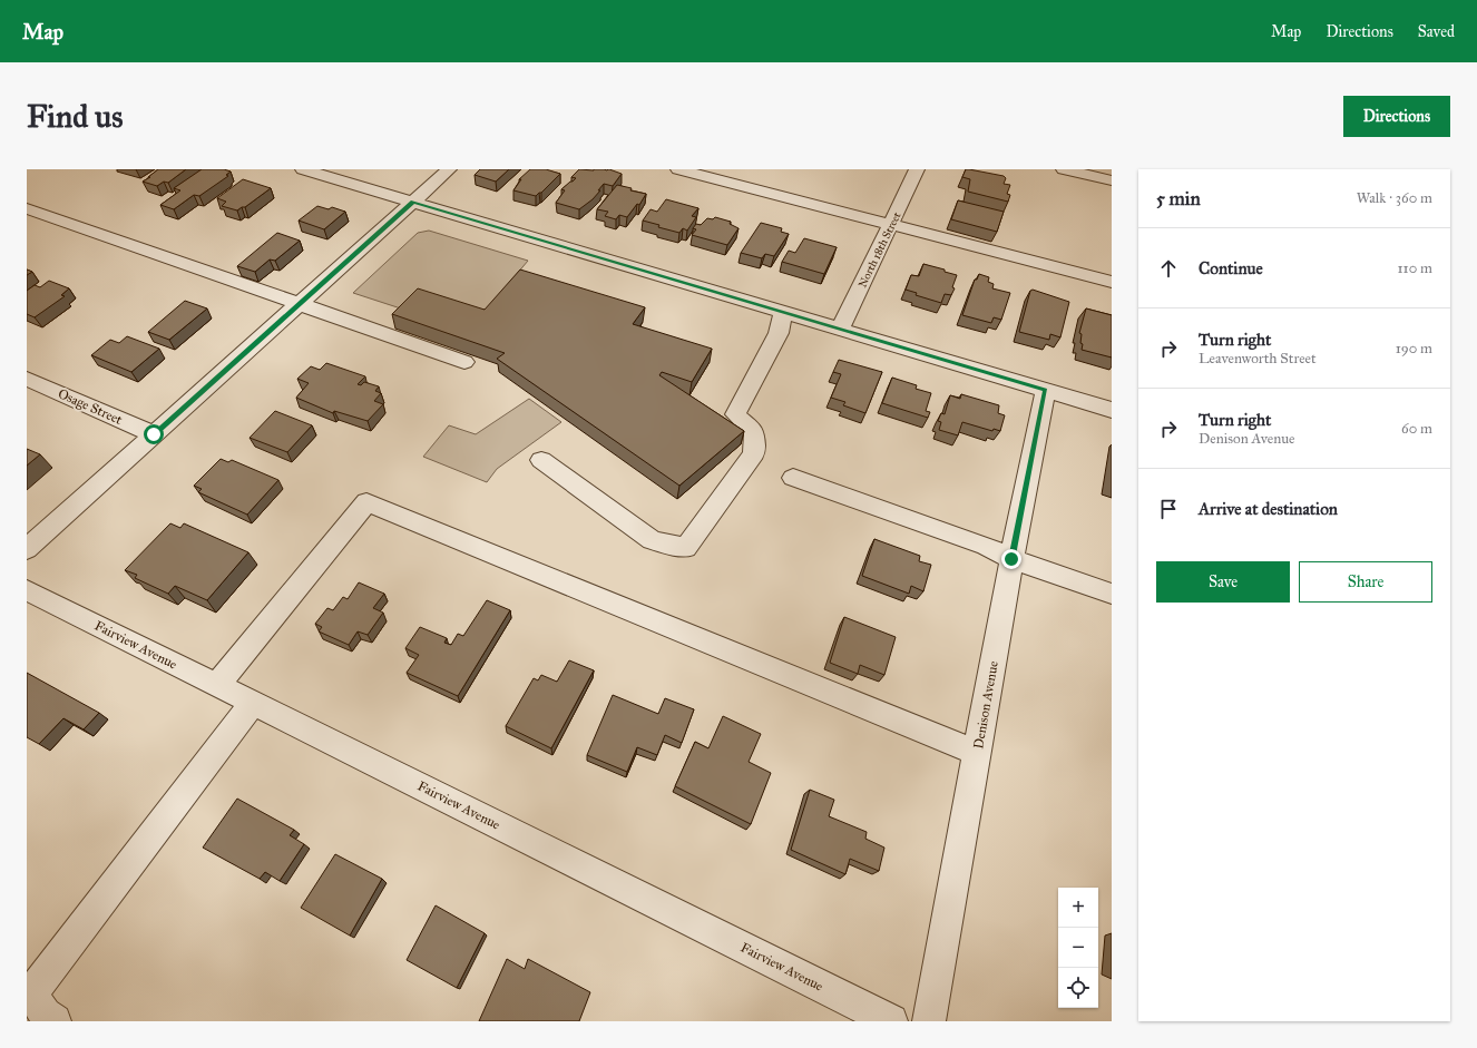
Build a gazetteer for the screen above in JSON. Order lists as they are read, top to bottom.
{
  "streets": {
    "street": [
      "North 18th Street",
      "Osage Street",
      "Fairview Avenue",
      "Denison Avenue"
    ]
  },
  "page": {
    "header": "Map",
    "nav": ["Map", "Directions", "Saved"],
    "buttons": [
      "Directions",
      ["Save", "Share"]
    ],
    "title": "Find us",
    "heading": ["5 min", "Walk · 360 m"],
    "list": [
      ["Continue", "110 m"],
      ["Turn right", "Leavenworth Street", "190 m"],
      ["Turn right", "Denison Avenue", "60 m"],
      "Arrive at destination"
    ],
    "map_buttons": ["+", "−"]
  }
}
